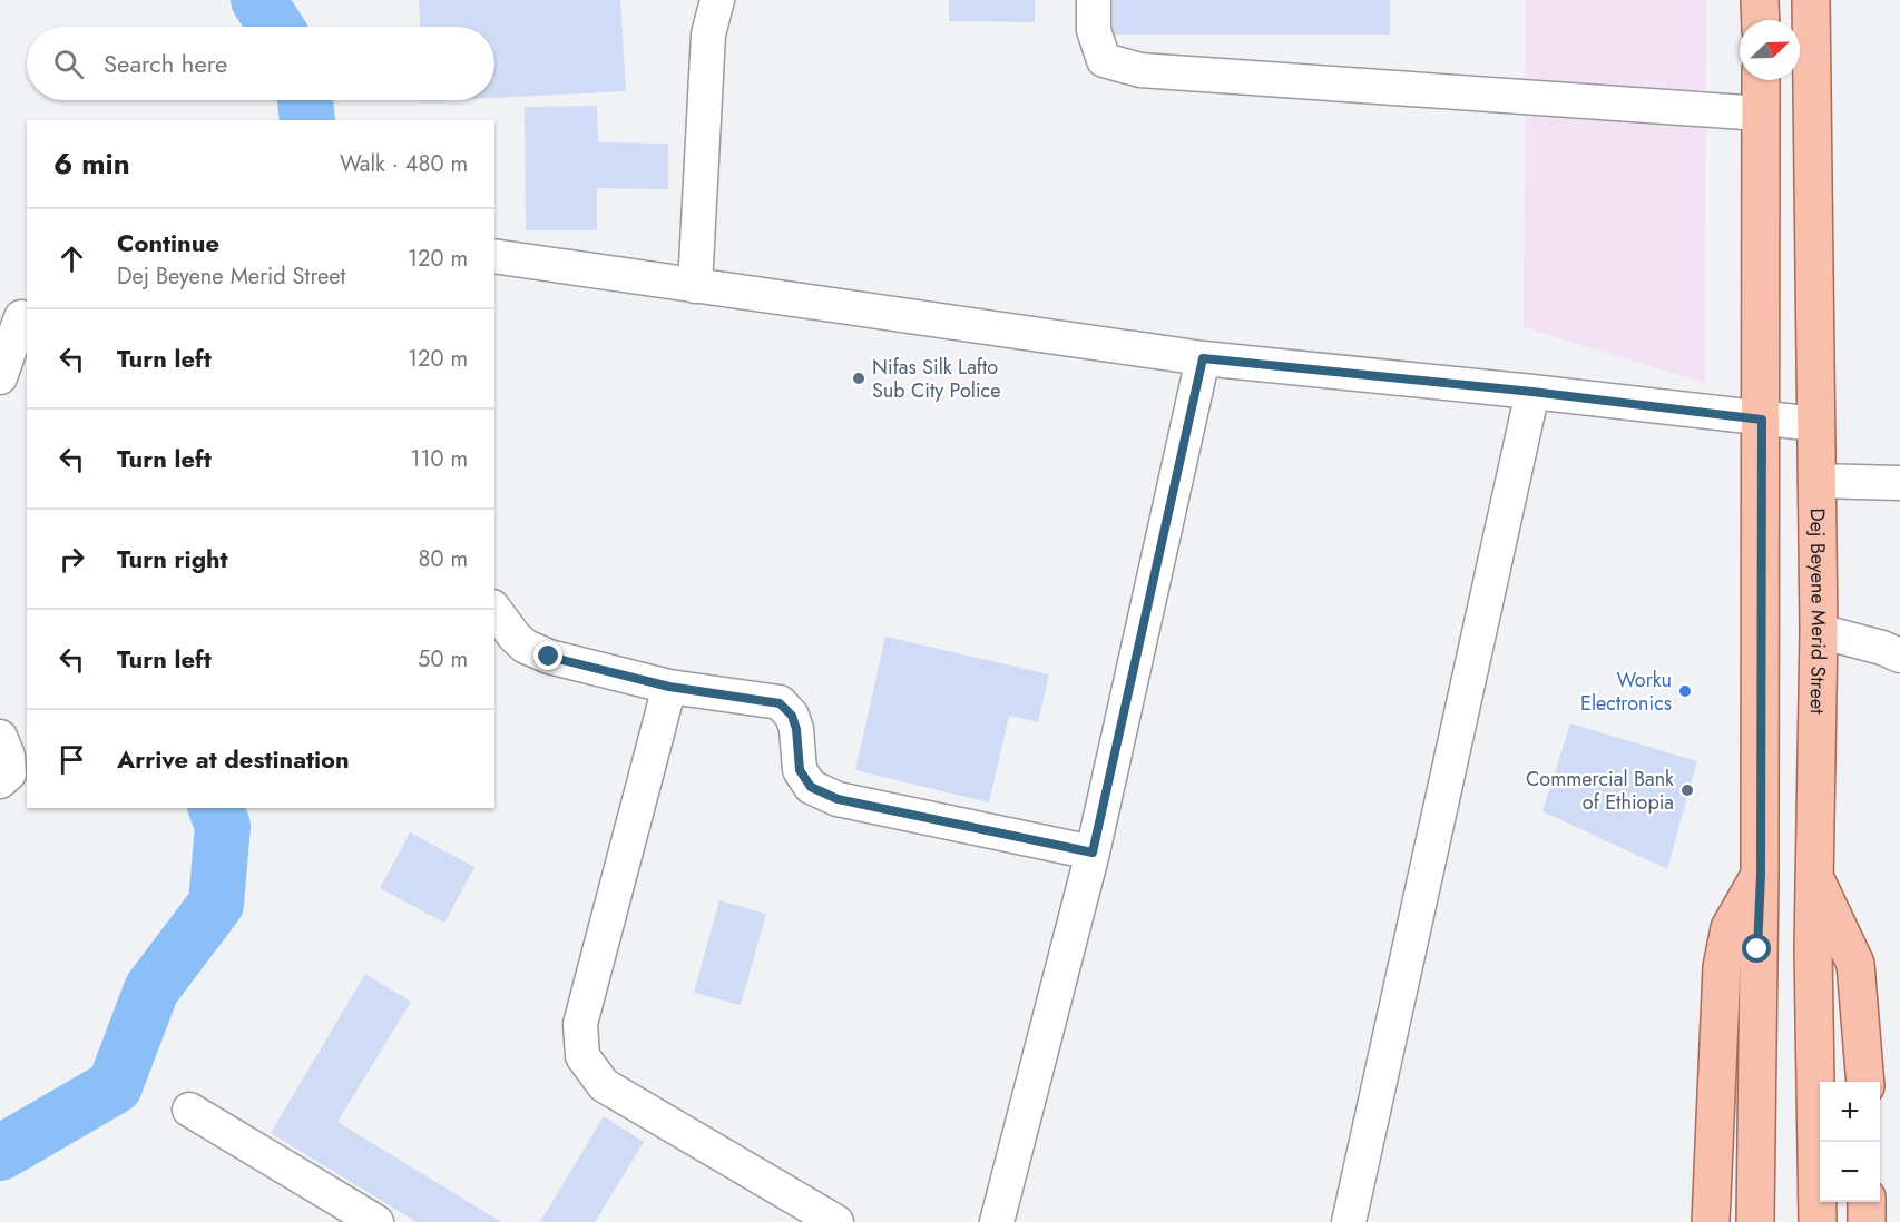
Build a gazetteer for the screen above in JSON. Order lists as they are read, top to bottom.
{
  "streets": {
    "main road": ["Dej Beyene Merid Street"]
  },
  "places": ["Nifas Silk Lafto Sub City Police", "Worku Electronics", "Commercial Bank of Ethiopia"],
  "north": "top right",
  "page": {
    "search": "Search here",
    "heading": ["6 min", "Walk · 480 m"],
    "list": [
      ["Continue", "Dej Beyene Merid Street", "120 m"],
      ["Turn left", "120 m"],
      ["Turn left", "110 m"],
      ["Turn right", "80 m"],
      ["Turn left", "50 m"],
      "Arrive at destination"
    ],
    "map_buttons": ["+", "−"]
  }
}
